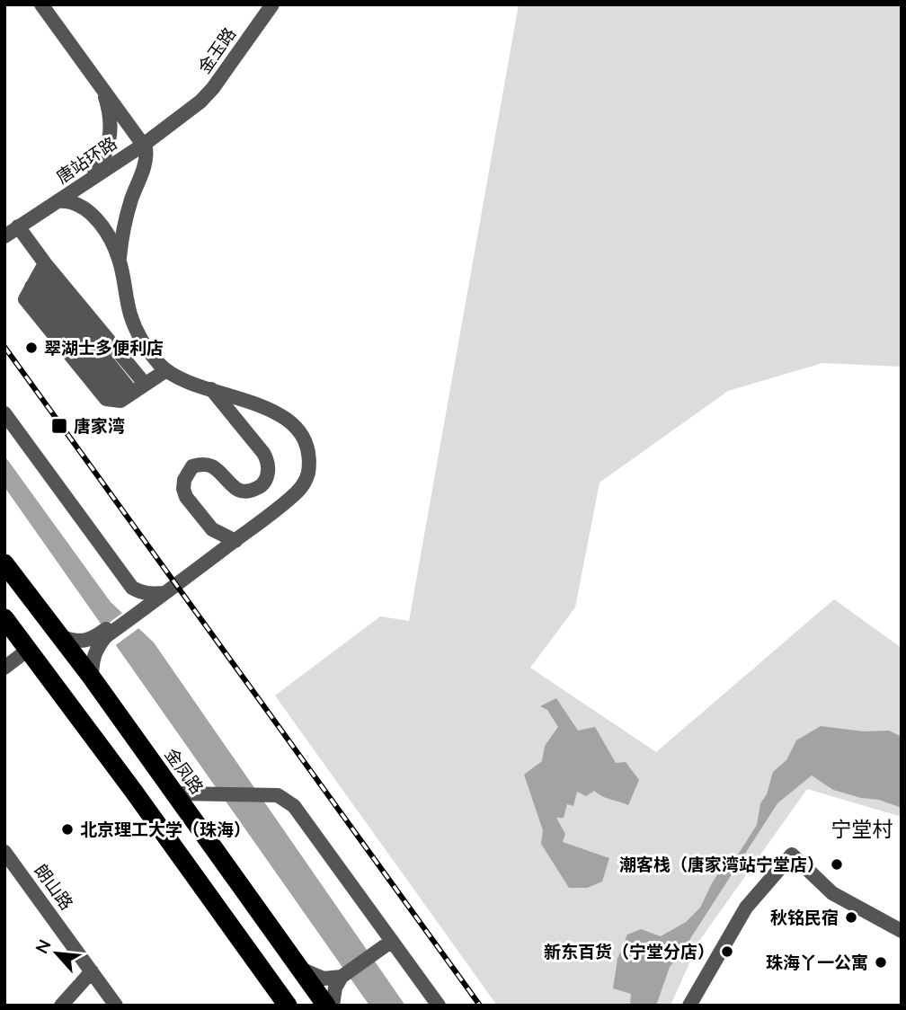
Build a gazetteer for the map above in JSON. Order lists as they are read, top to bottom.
{
  "streets": {
    "highway": ["金凤路"],
    "street": ["金玉路", "唐站环路", "朗山路"]
  },
  "crossings": [
    ["金玉路", "唐站环路"]
  ],
  "districts": ["宁堂村"],
  "places": {
    "other": [
      "翠湖士多便利店",
      "北京理工大学（珠海）",
      "潮客栈（唐家湾站宁堂店）",
      "秋铭民宿",
      "新东百货（宁堂分店）",
      "珠海丫一公寓"
    ],
    "transit": ["唐家湾"]
  },
  "north": "top left"
}
